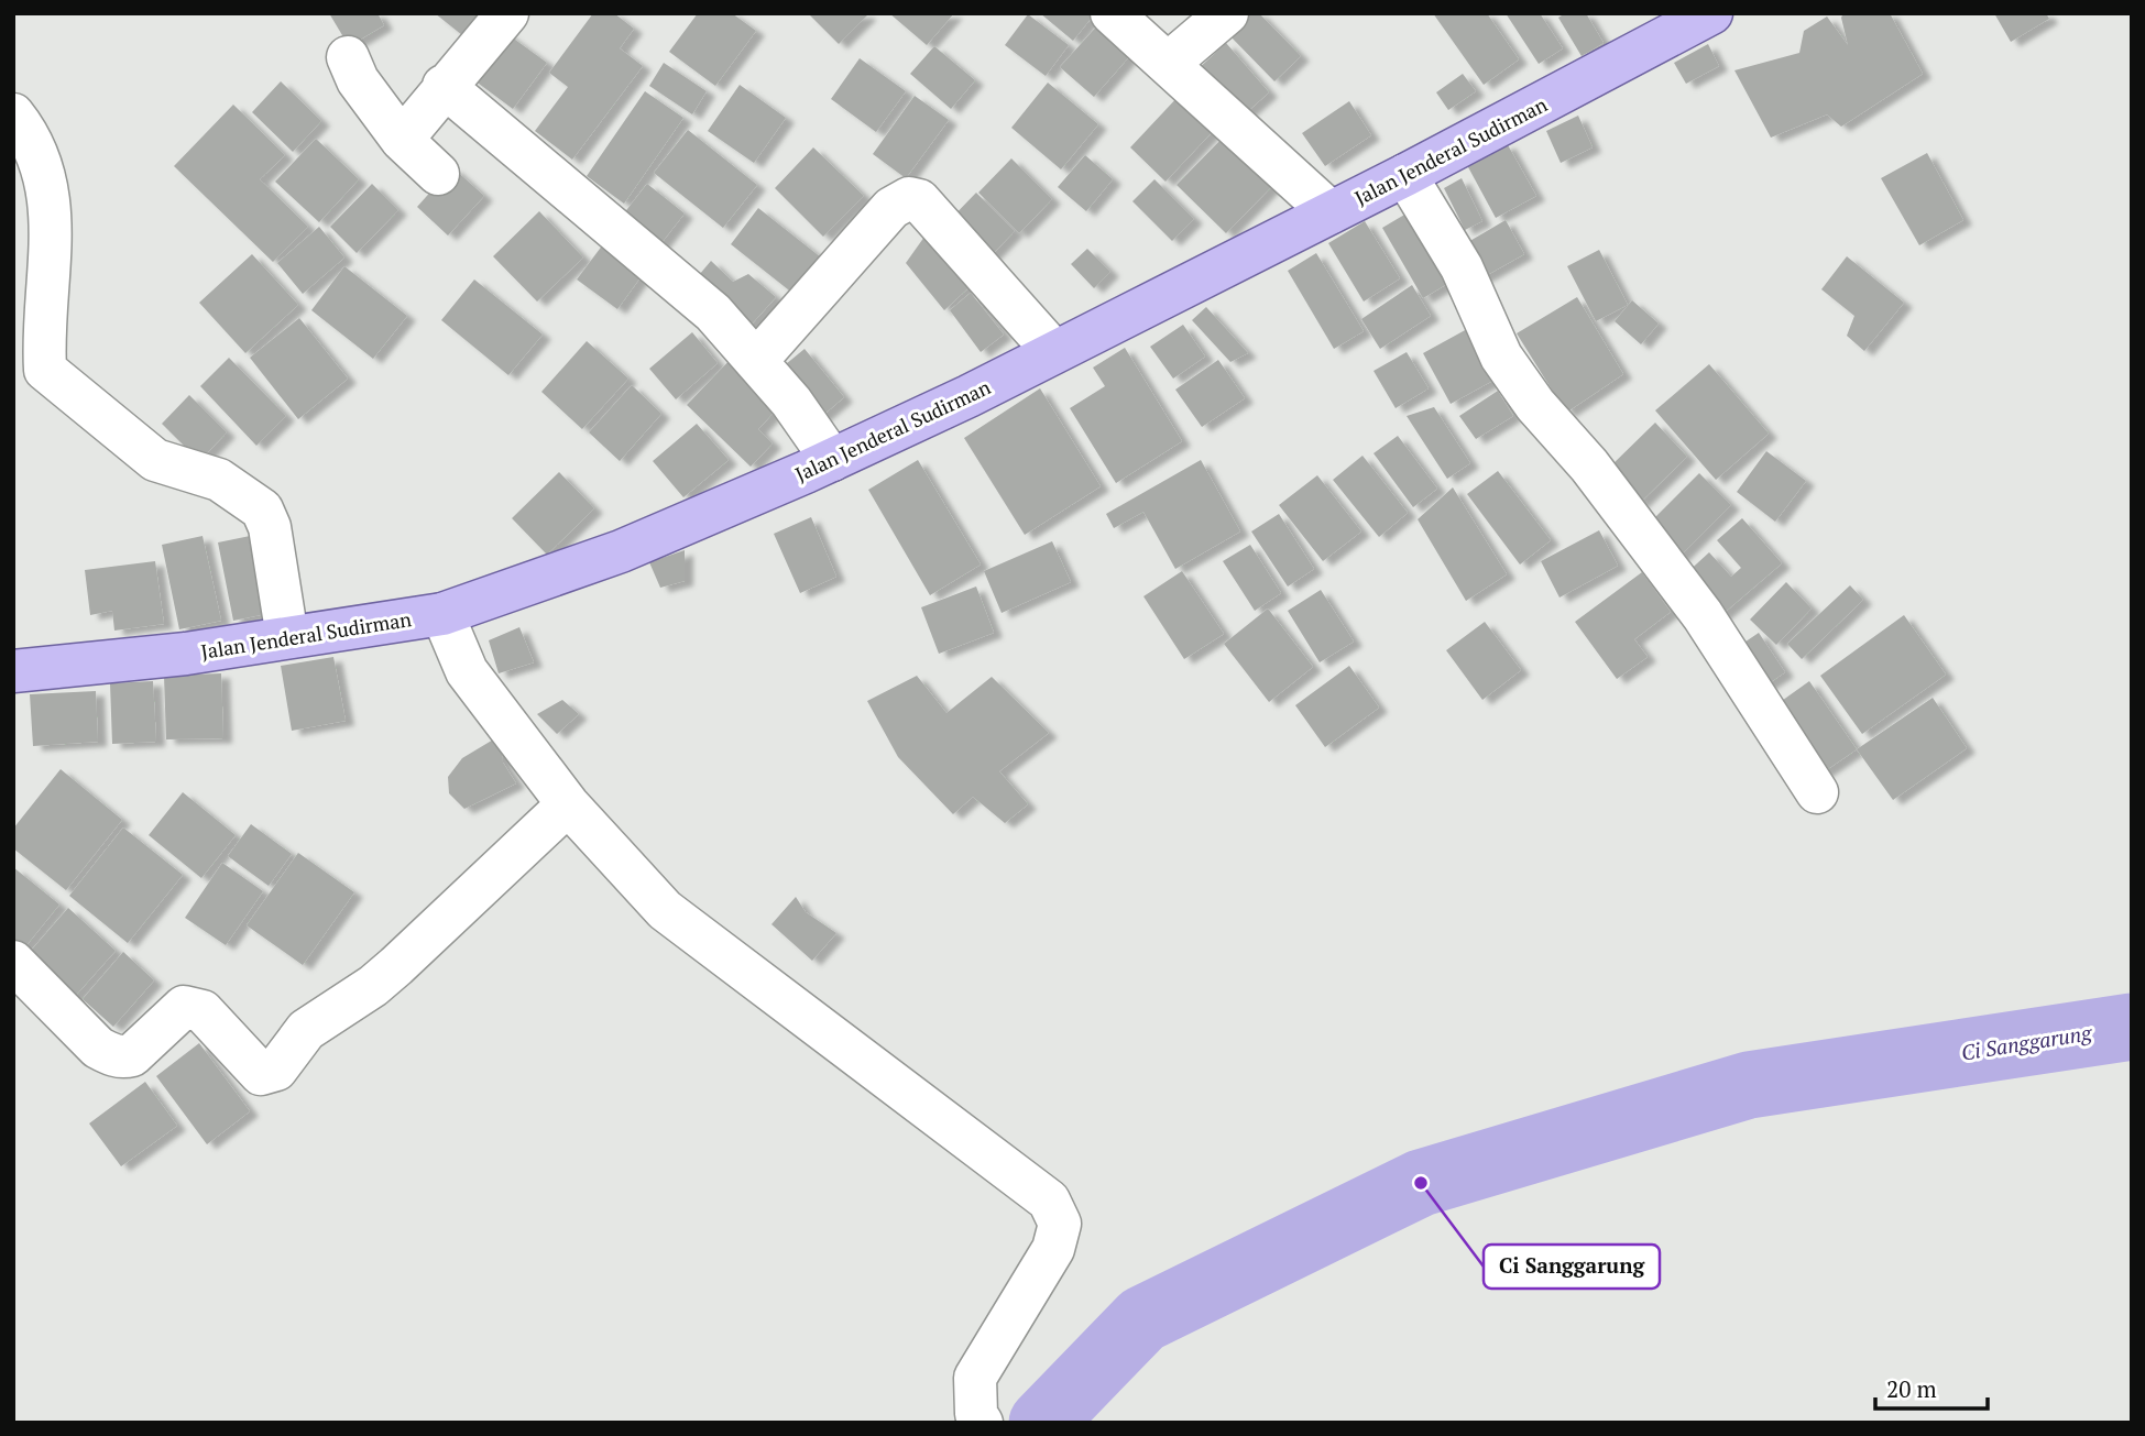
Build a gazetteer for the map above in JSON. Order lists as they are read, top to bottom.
{
  "streets": {
    "main road": ["Jalan Jenderal Sudirman"]
  },
  "water": ["Ci Sanggarung"],
  "places": ["Ci Sanggarung"],
  "scale_bar": "20 m"
}
